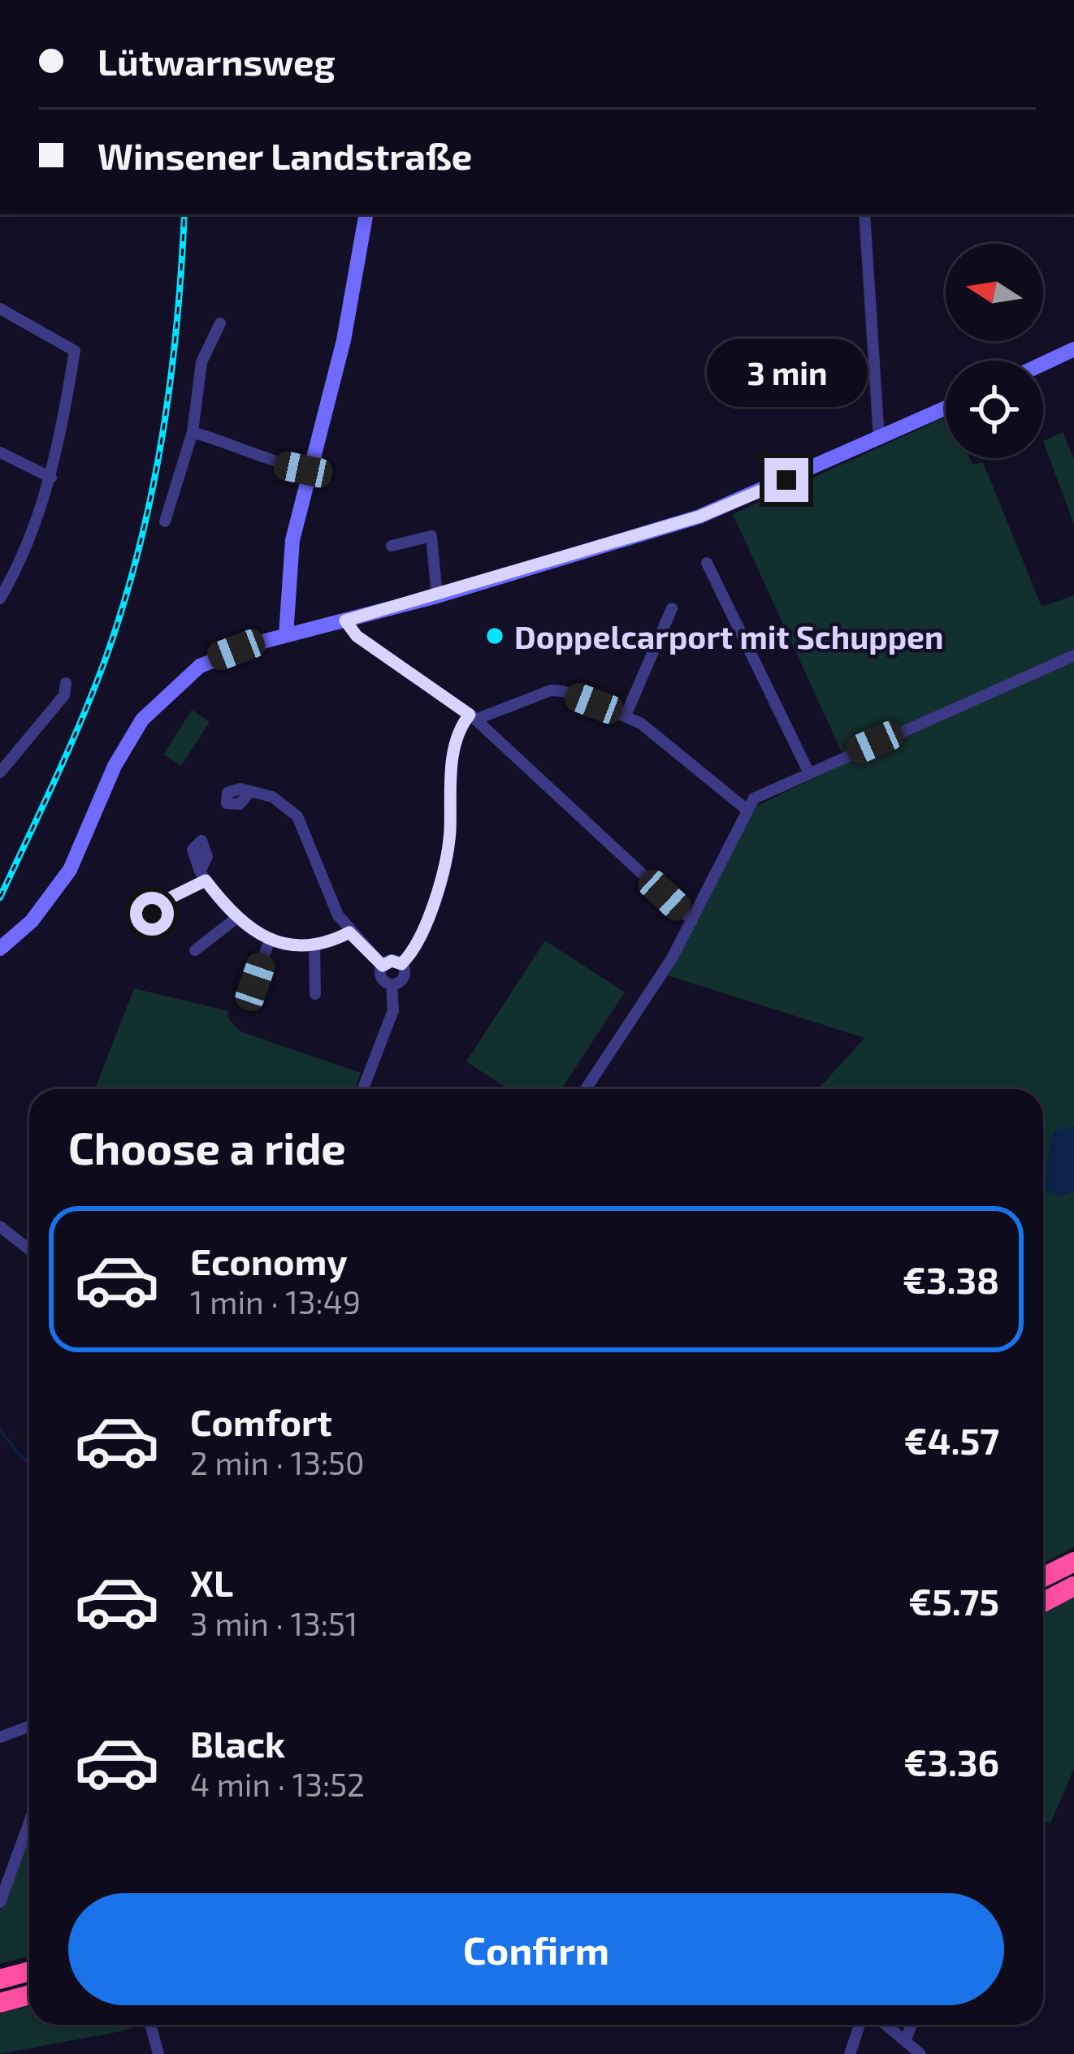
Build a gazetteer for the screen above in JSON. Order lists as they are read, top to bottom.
{
  "places": ["Doppelcarport mit Schuppen"],
  "north": "left",
  "page": {
    "banner": ["Lütwarnsweg", "Winsener Landstraße"],
    "bubble": "3 min",
    "heading": "Choose a ride",
    "list": [
      {
        "name": "Economy",
        "note": "1 min · 13:49",
        "value": "€3.38"
      },
      {
        "name": "Comfort",
        "note": "2 min · 13:50",
        "value": "€4.57"
      },
      {
        "name": "XL",
        "note": "3 min · 13:51",
        "value": "€5.75"
      },
      {
        "name": "Black",
        "note": "4 min · 13:52",
        "value": "€3.36"
      }
    ],
    "buttons": "Confirm"
  }
}
